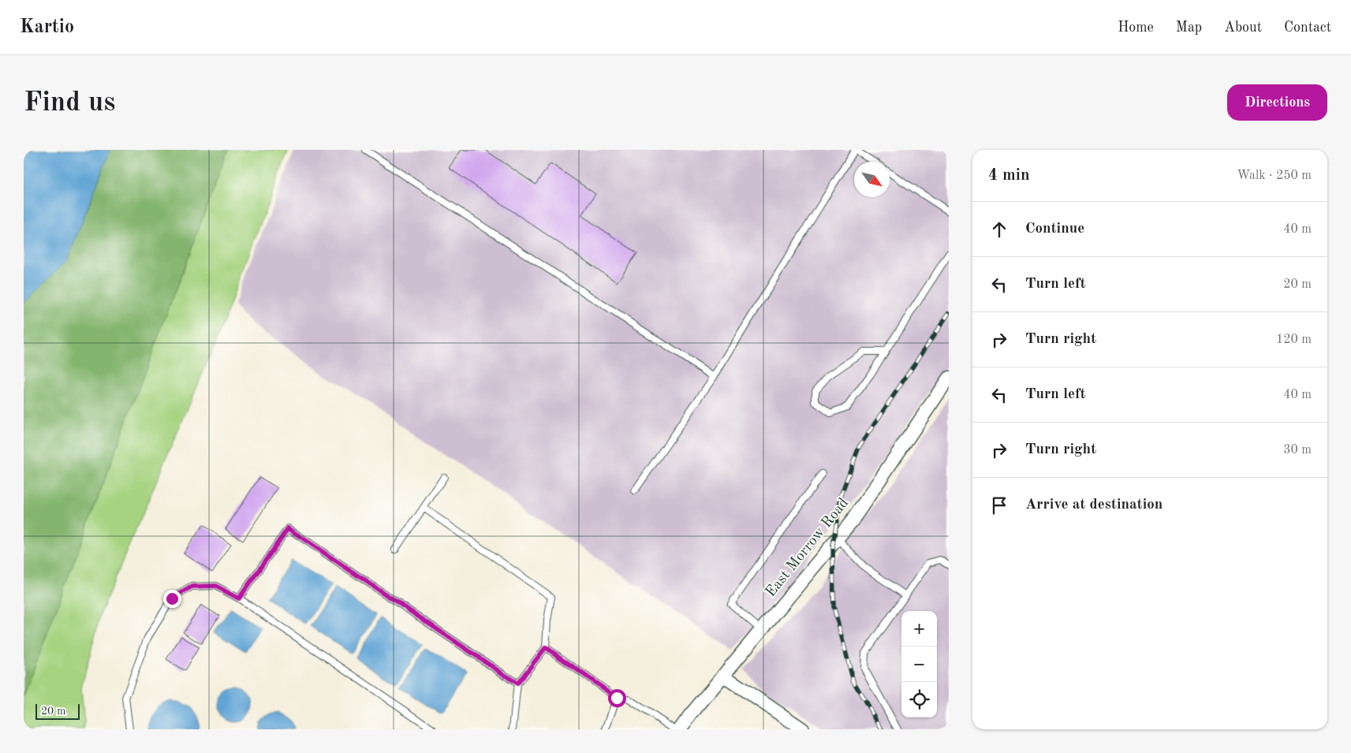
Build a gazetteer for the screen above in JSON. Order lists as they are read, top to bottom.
{
  "streets": {
    "street": ["East Morrow Road"]
  },
  "scale_bar": "20 m",
  "north": "bottom right",
  "page": {
    "header": "Kartio",
    "nav": [
      "Home",
      "Map",
      "About",
      "Contact"
    ],
    "buttons": "Directions",
    "title": "Find us",
    "heading": ["4 min", "Walk · 250 m"],
    "list": [
      ["Continue", "40 m"],
      ["Turn left", "20 m"],
      ["Turn right", "120 m"],
      ["Turn left", "40 m"],
      ["Turn right", "30 m"],
      "Arrive at destination"
    ],
    "map_buttons": ["+", "−"],
    "scale": "20 m"
  }
}
